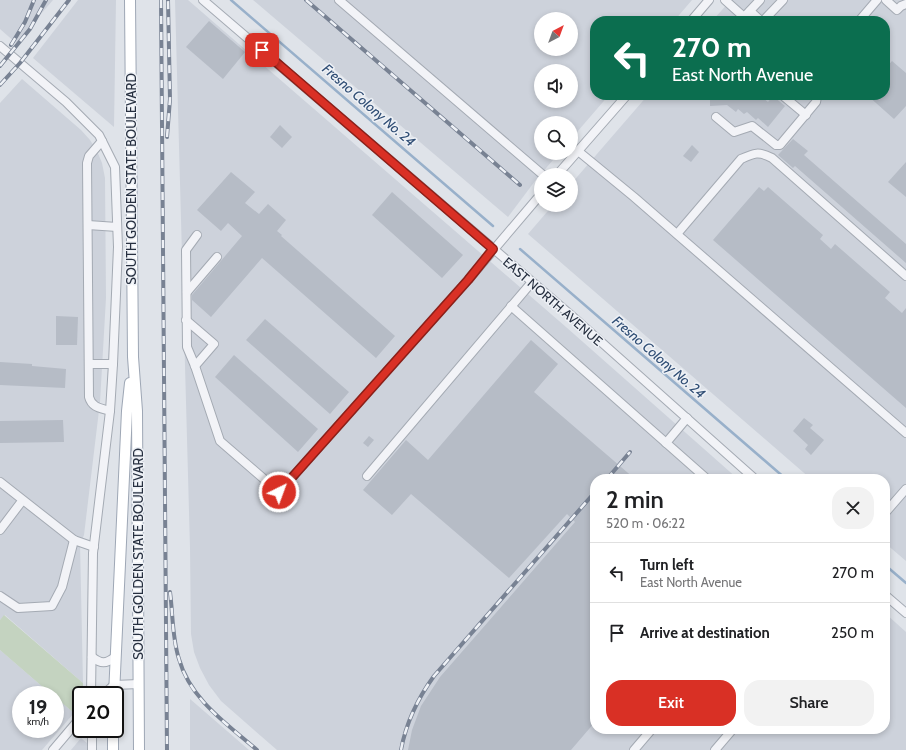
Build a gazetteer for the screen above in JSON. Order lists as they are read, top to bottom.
{
  "streets": {
    "main road": ["SOUTH GOLDEN STATE BOULEVARD"],
    "street": ["EAST NORTH AVENUE"]
  },
  "water": ["Fresno Colony No. 24"],
  "north": "top right",
  "page": {
    "turn": ["270 m", "East North Avenue"],
    "heading": ["2 min", "520 m · 06:22"],
    "list": [
      {
        "name": "Turn left",
        "note": "East North Avenue",
        "value": "270 m"
      },
      {
        "name": "Arrive at destination",
        "value": "250 m"
      }
    ],
    "buttons": ["Exit", "Share"],
    "speed": "19 km/h",
    "limit": "20"
  }
}
